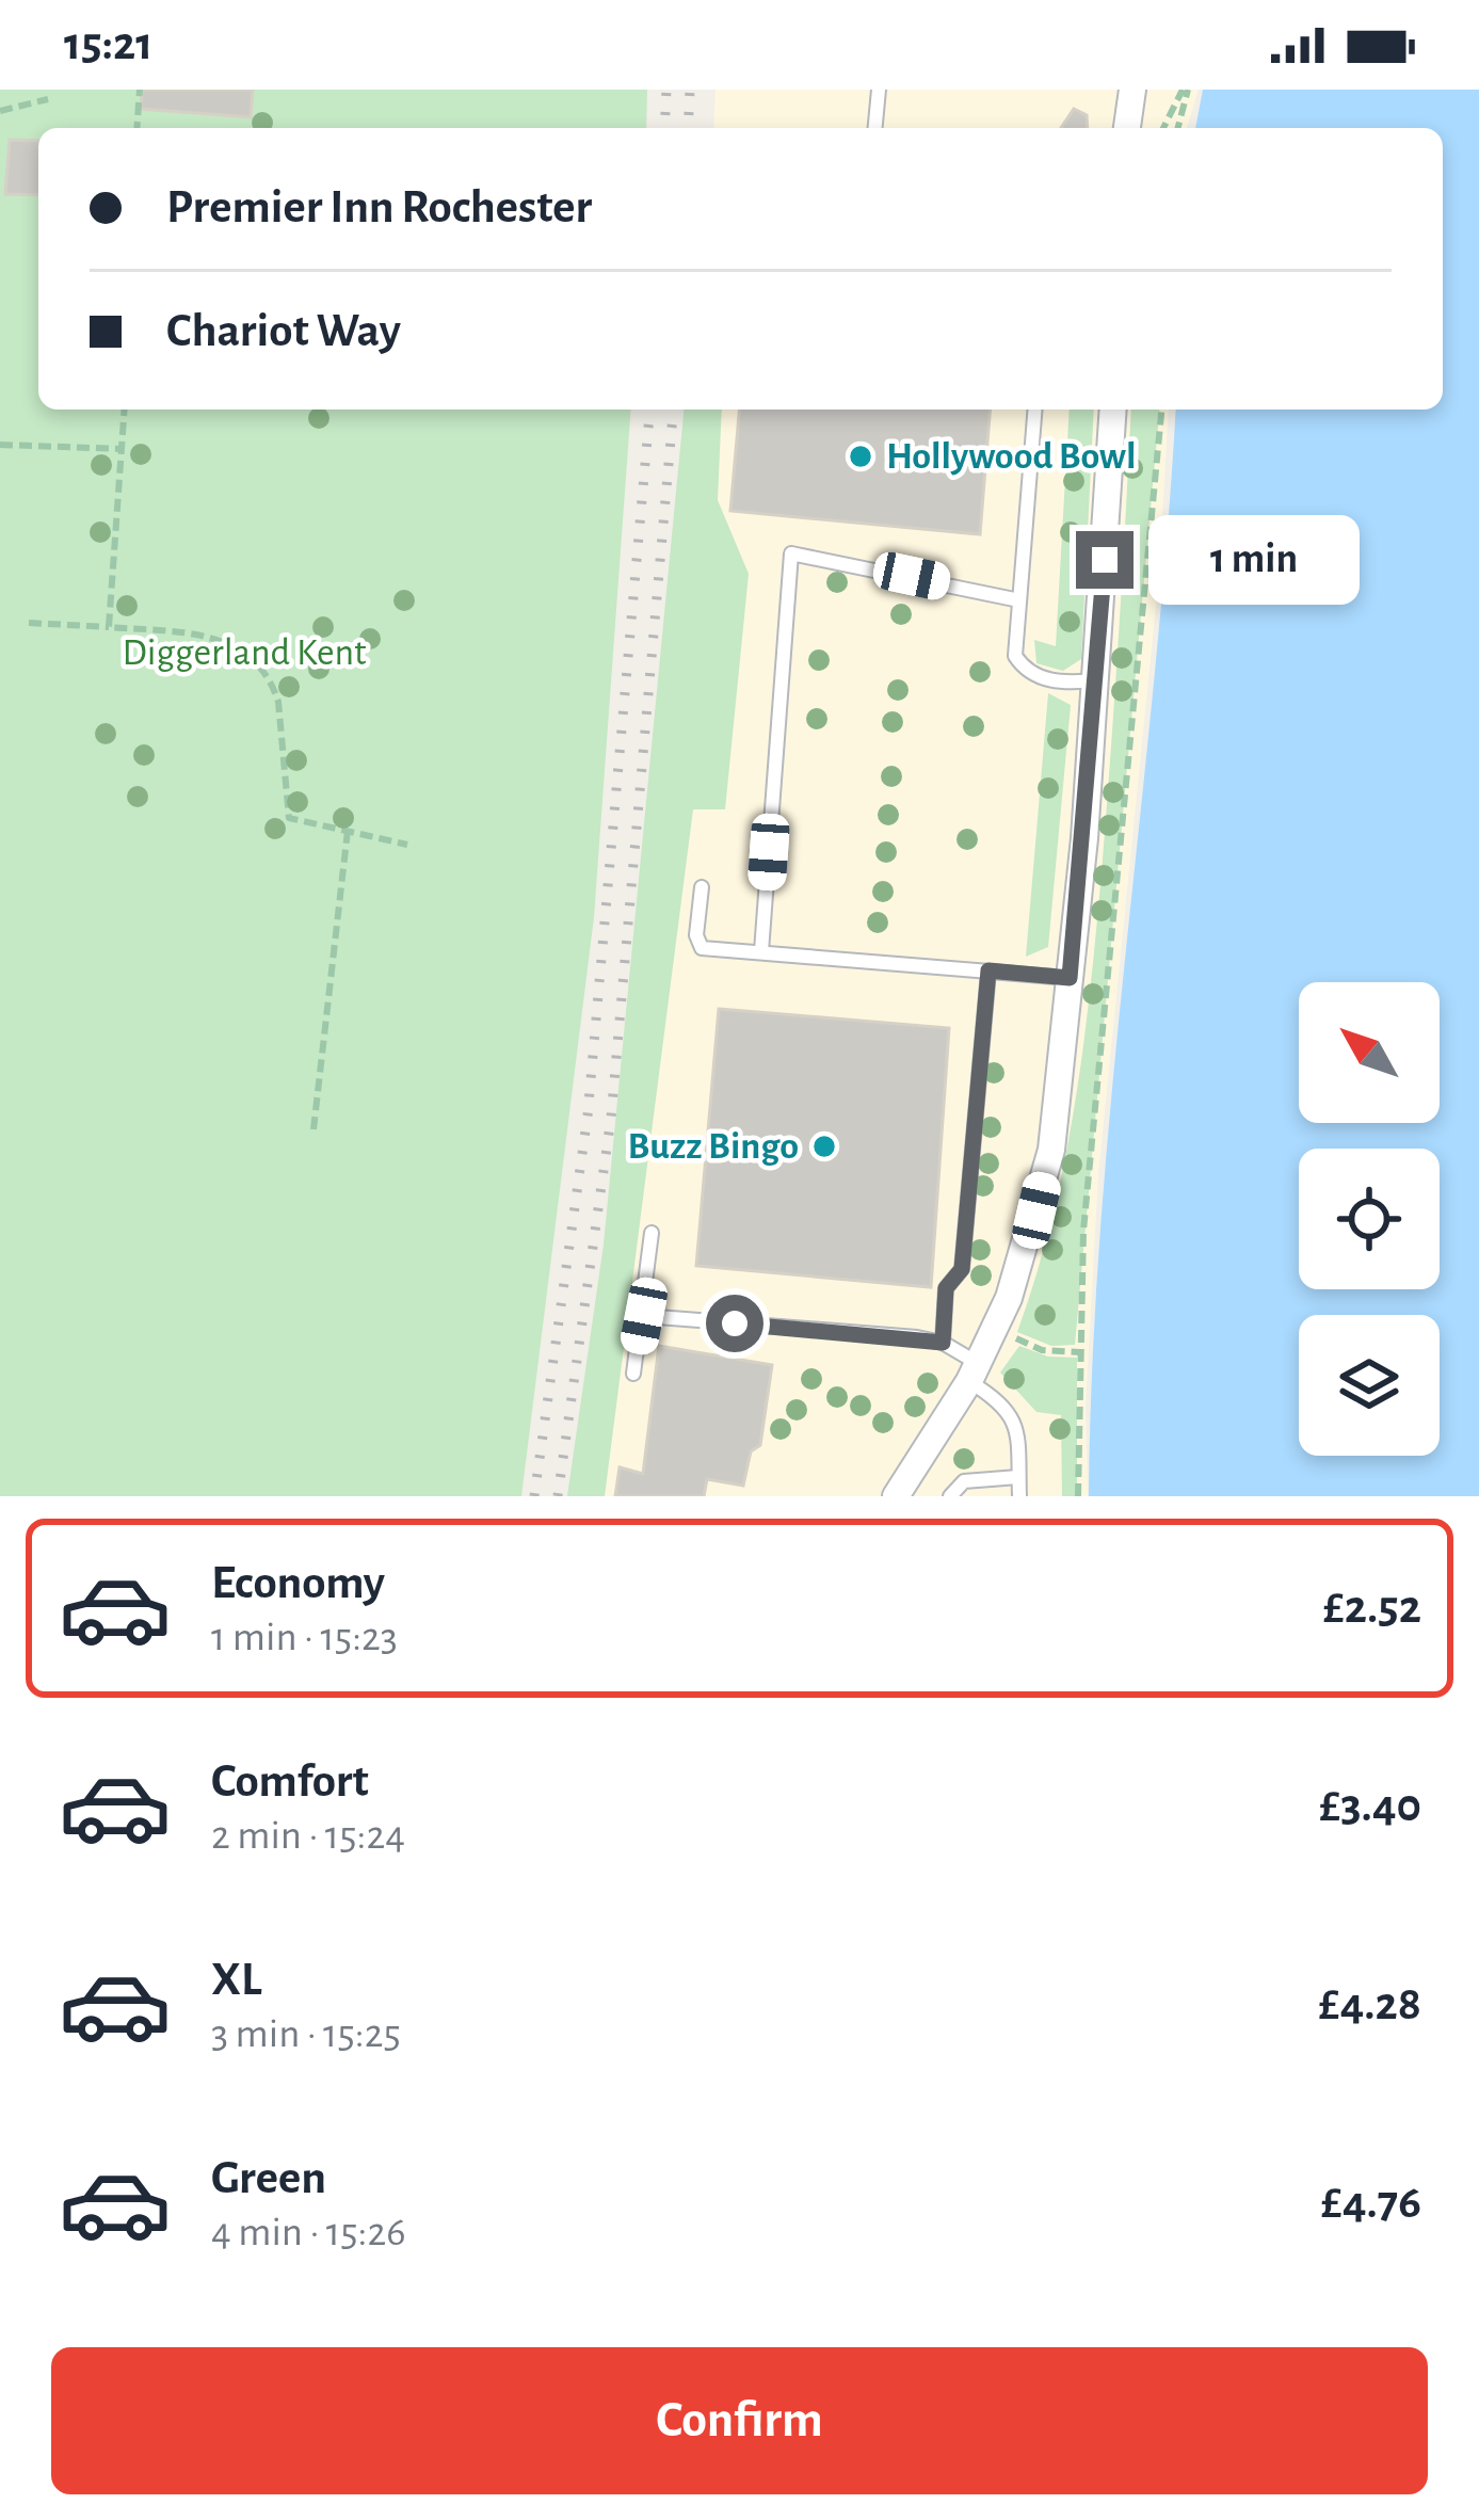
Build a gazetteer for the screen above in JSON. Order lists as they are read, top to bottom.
{
  "parks": ["Diggerland Kent"],
  "places": ["Hollywood Bowl", "Buzz Bingo"],
  "north": "top left",
  "page": {
    "status": "15:21",
    "banner": ["Premier Inn Rochester", "Chariot Way"],
    "bubble": "1 min",
    "list": [
      {
        "name": "Economy",
        "note": "1 min · 15:23",
        "value": "£2.52"
      },
      {
        "name": "Comfort",
        "note": "2 min · 15:24",
        "value": "£3.40"
      },
      {
        "name": "XL",
        "note": "3 min · 15:25",
        "value": "£4.28"
      },
      {
        "name": "Green",
        "note": "4 min · 15:26",
        "value": "£4.76"
      }
    ],
    "buttons": "Confirm"
  }
}
